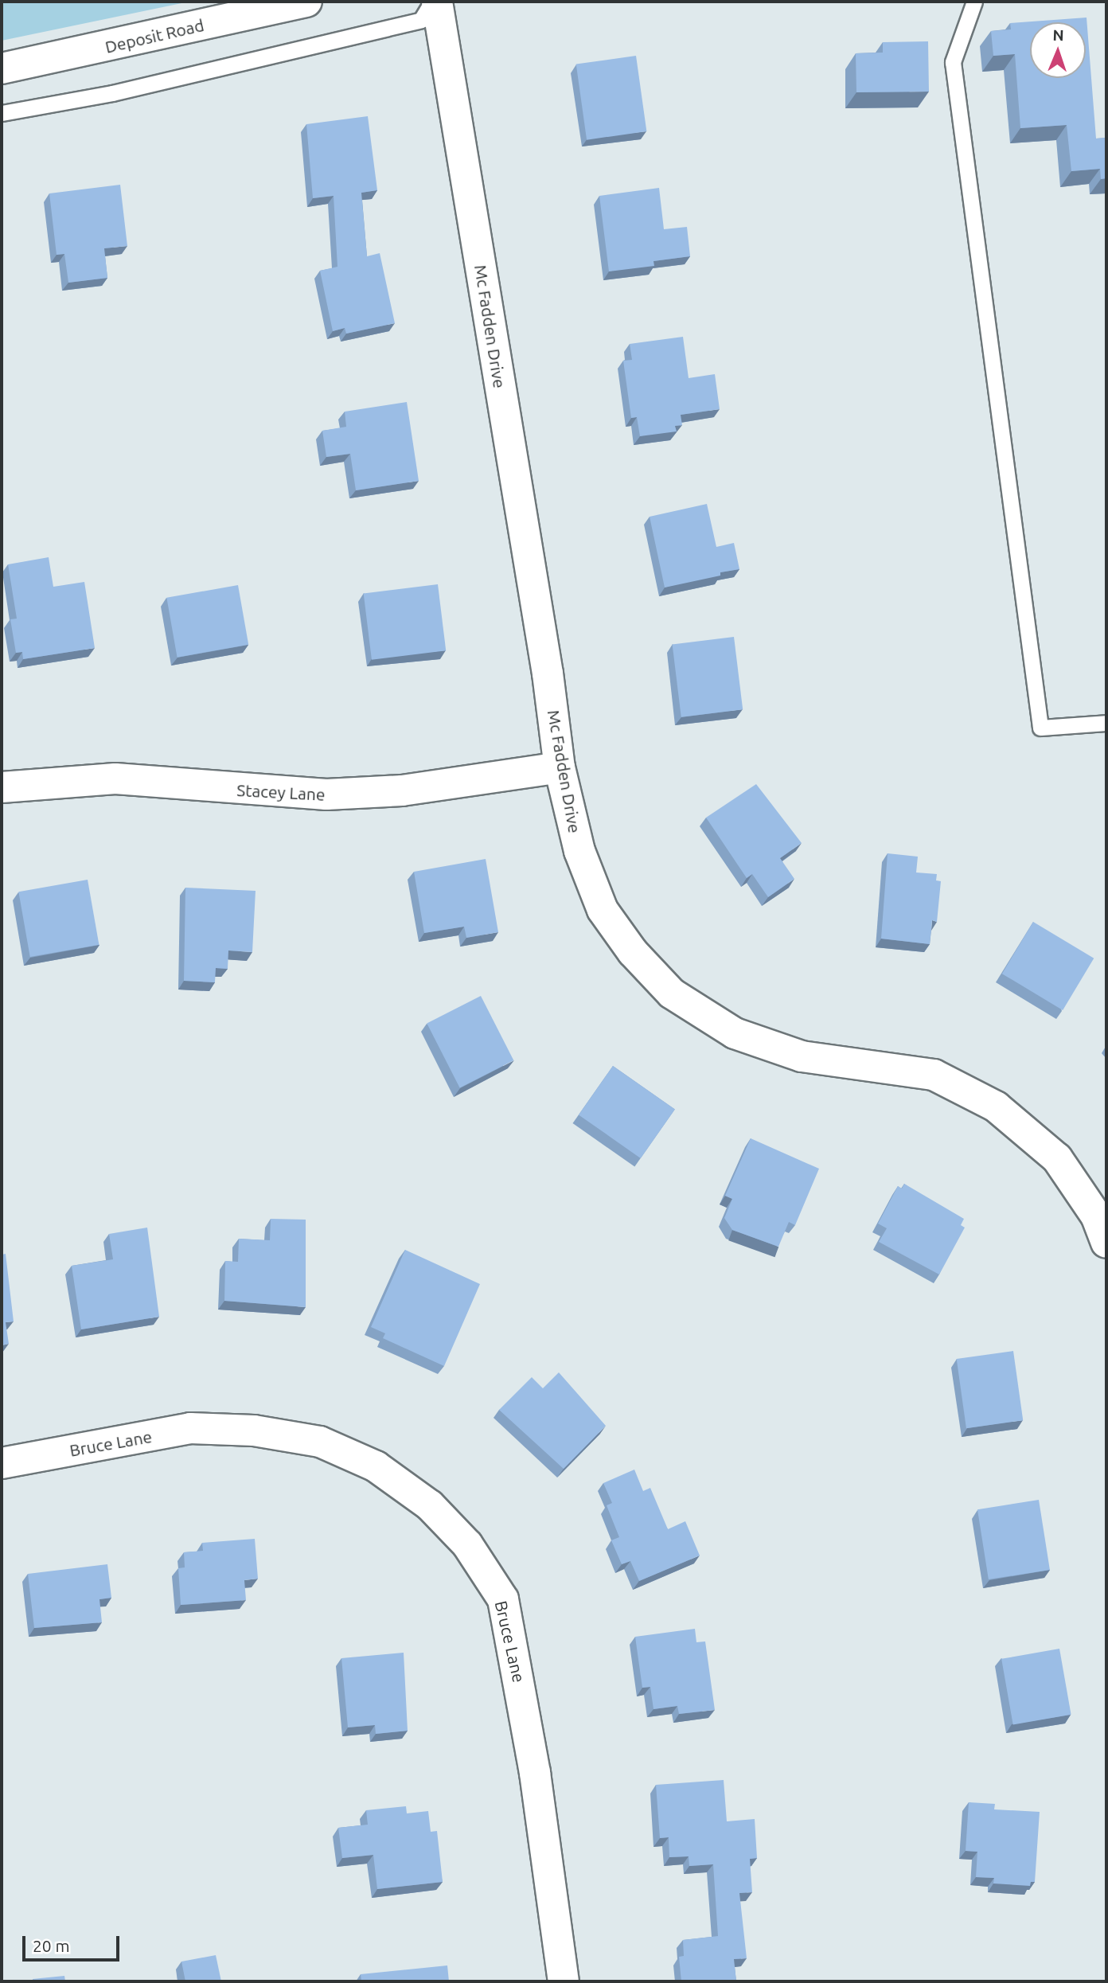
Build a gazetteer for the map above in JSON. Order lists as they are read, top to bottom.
{
  "streets": {
    "street": [
      "Deposit Road",
      "Mc Fadden Drive",
      "Stacey Lane",
      "Bruce Lane"
    ]
  },
  "crossings": [
    ["Mc Fadden Drive", "Stacey Lane"]
  ],
  "scale_bar": "20 m",
  "north": "top"
}
